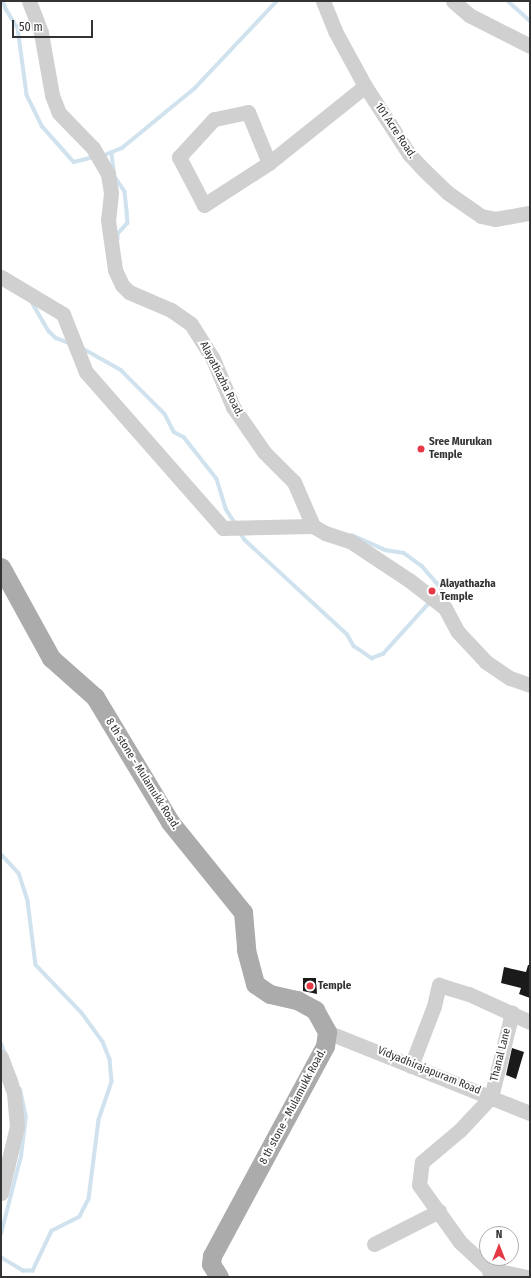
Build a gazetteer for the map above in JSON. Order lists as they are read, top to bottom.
{
  "streets": {
    "main road": ["8 th stone - Mulamukk Road."],
    "street": [
      "101 Acre Road.",
      "Alayathazha Road.",
      "Thanal Lane",
      "Vidyadhirajapuram Road"
    ]
  },
  "crossings": [
    ["8 th stone - Mulamukk Road.", "Vidyadhirajapuram Road"],
    ["Thanal Lane", "Vidyadhirajapuram Road"]
  ],
  "places": ["Sree Murukan Temple", "Alayathazha Temple", "Temple"],
  "scale_bar": "50 m",
  "north": "top"
}
